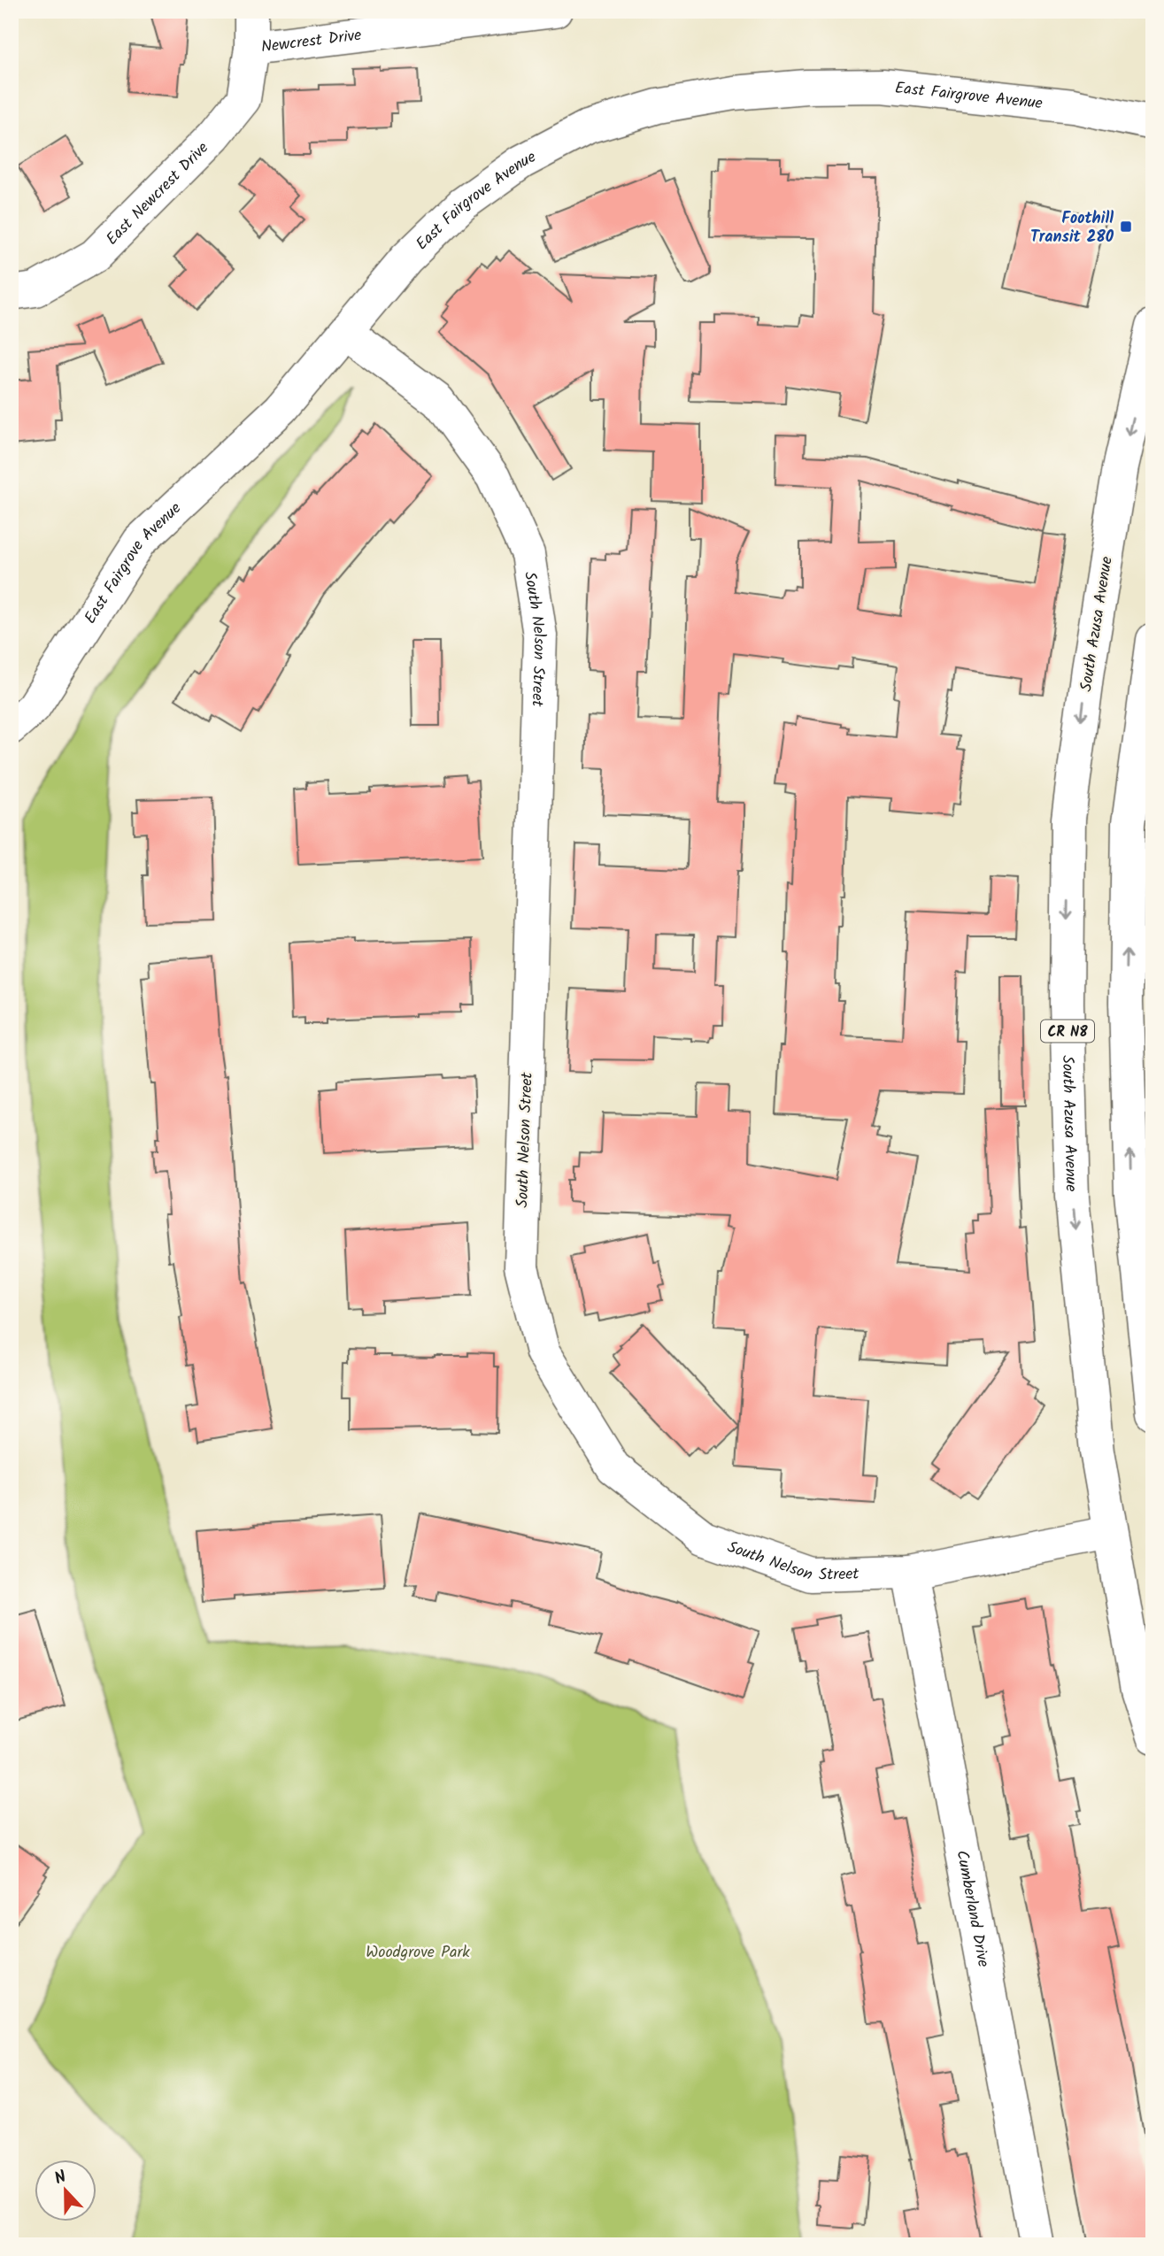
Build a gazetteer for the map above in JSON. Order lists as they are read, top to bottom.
{
  "streets": {
    "street": [
      "Newcrest Drive",
      "East Fairgrove Avenue",
      "East Newcrest Drive",
      "South Azusa Avenue",
      "South Nelson Street",
      "CR N8",
      "Cumberland Drive"
    ]
  },
  "crossings": [
    ["Newcrest Drive", "East Newcrest Drive"],
    ["East Fairgrove Avenue", "South Nelson Street"],
    ["South Azusa Avenue", "South Nelson Street"],
    ["South Nelson Street", "Cumberland Drive"]
  ],
  "parks": ["Woodgrove Park"],
  "places": {
    "transit": ["Foothill Transit 280"]
  },
  "north": "top"
}
